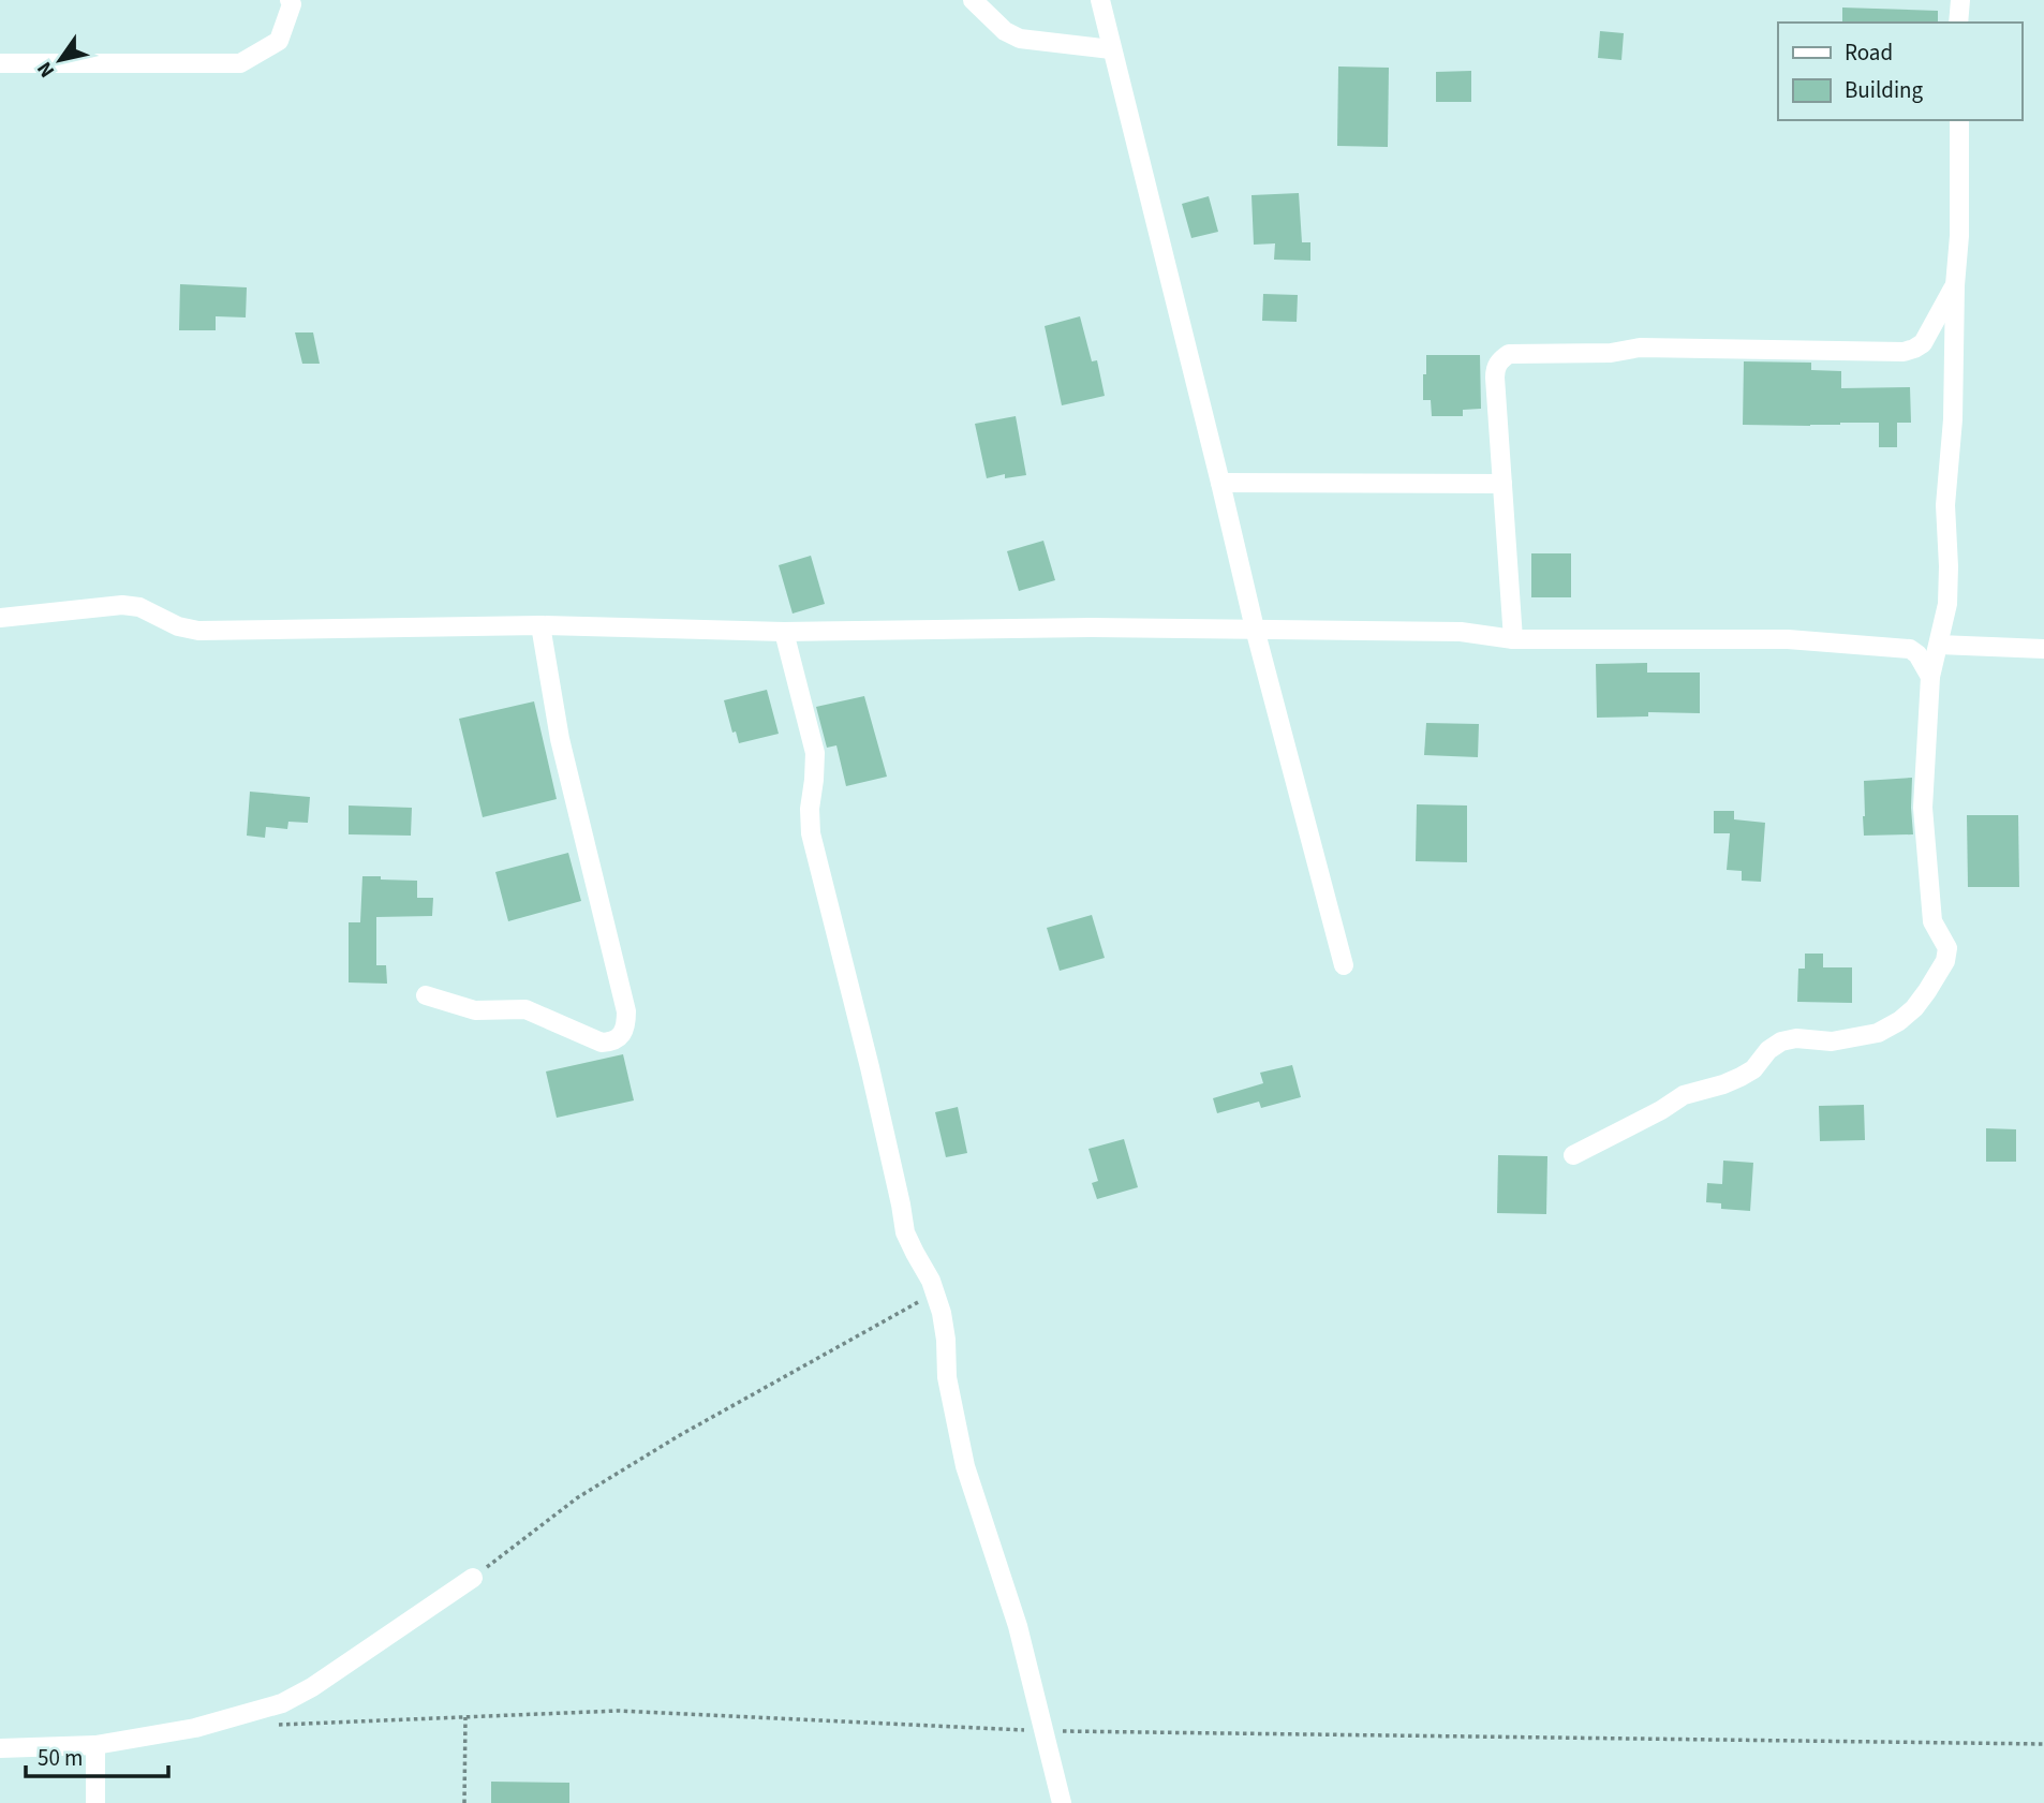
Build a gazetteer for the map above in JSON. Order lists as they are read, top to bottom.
{
  "legend": ["Road", "Building"],
  "scale_bar": "50 m",
  "north": "bottom left"
}
